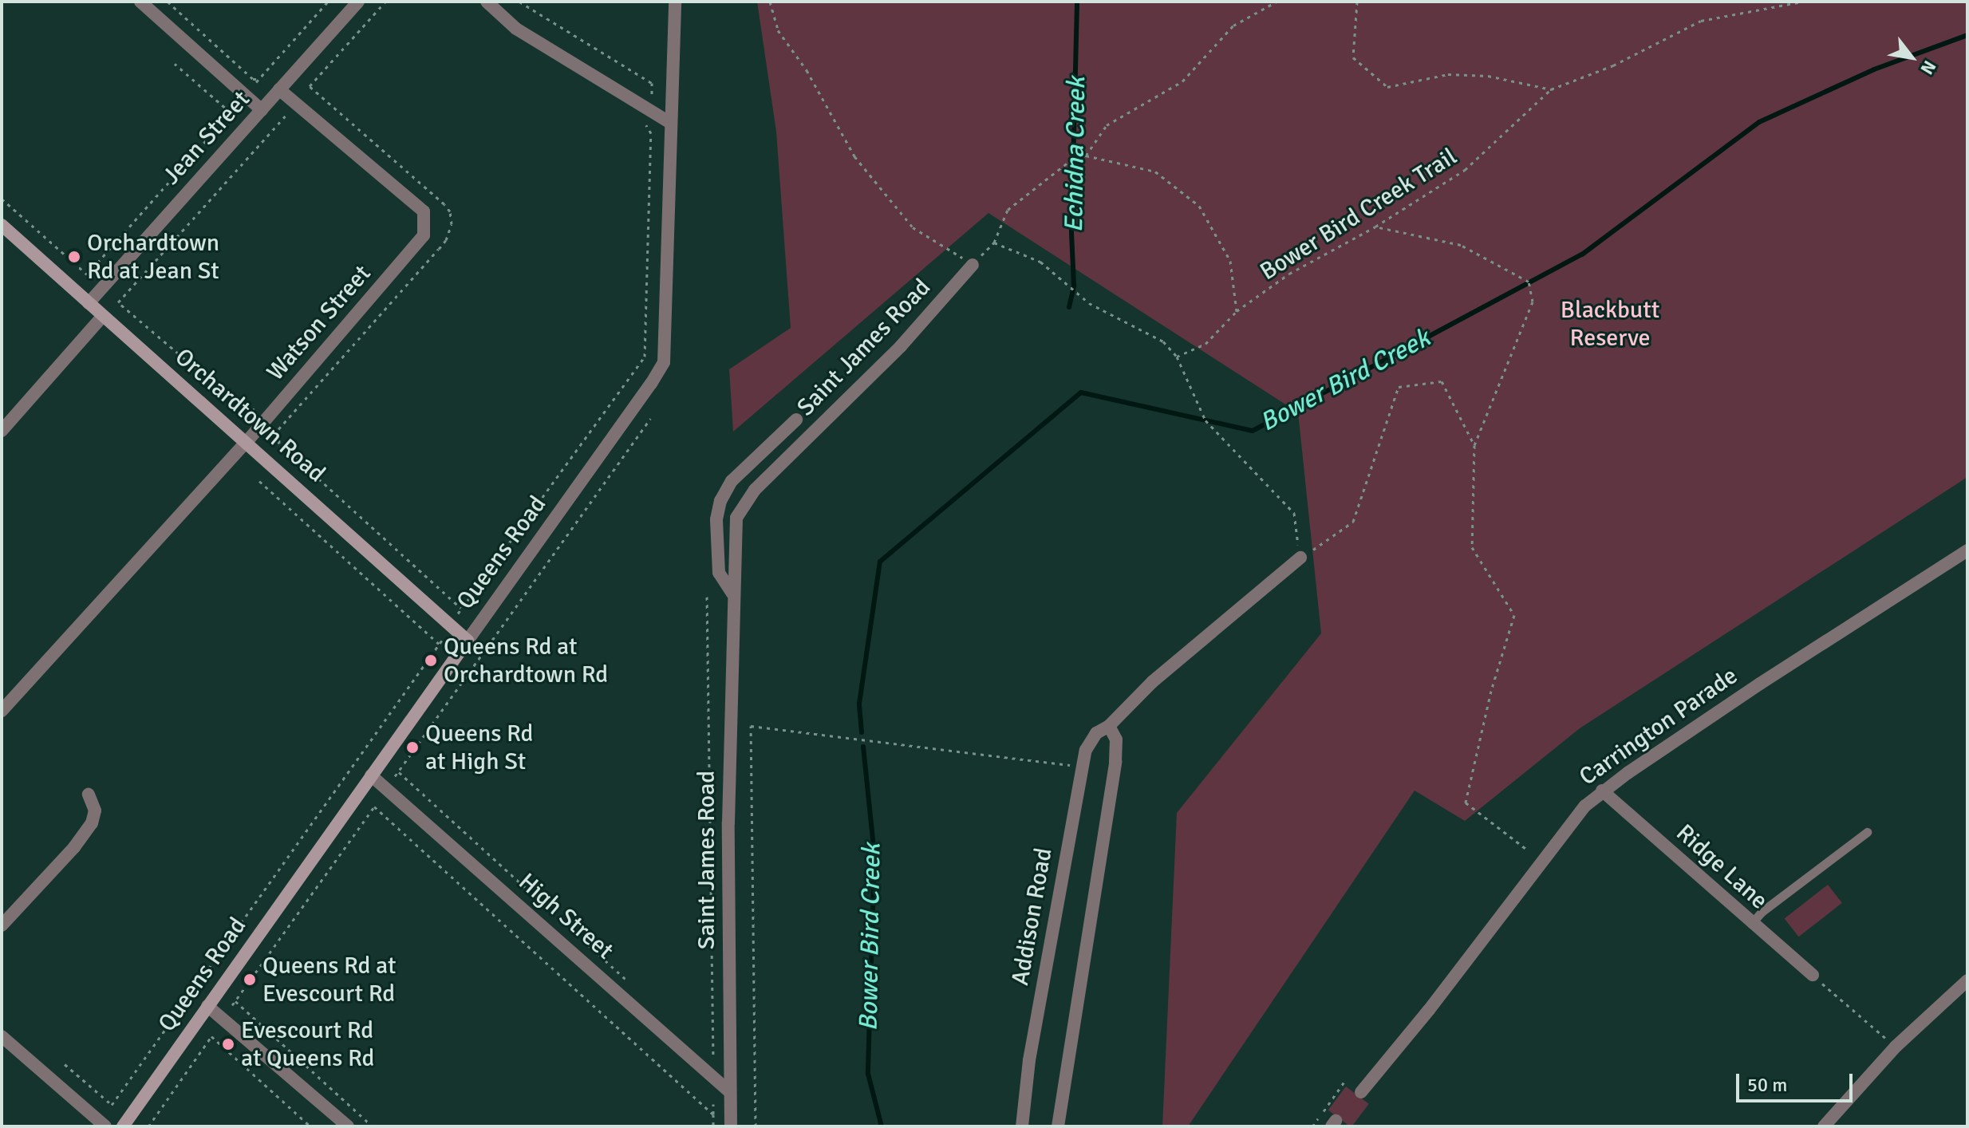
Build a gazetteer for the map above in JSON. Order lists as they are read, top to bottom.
{
  "streets": {
    "street": [
      "Jean Street",
      "Watson Street",
      "Saint James Road",
      "Orchardtown Road",
      "Queens Road",
      "Carrington Parade",
      "Ridge Lane",
      "High Street",
      "Addison Road"
    ],
    "path": ["Bower Bird Creek Trail"]
  },
  "crossings": [
    ["Jean Street", "Watson Street"],
    ["Jean Street", "Orchardtown Road"],
    ["Watson Street", "Orchardtown Road"],
    ["Saint James Road", "High Street"],
    ["Orchardtown Road", "Queens Road"],
    ["Queens Road", "High Street"],
    ["Carrington Parade", "Ridge Lane"]
  ],
  "water": ["Echidna Creek", "Bower Bird Creek"],
  "parks": ["Blackbutt Reserve"],
  "places": [
    "Orchardtown Rd at Jean St",
    "Queens Rd at Orchardtown Rd",
    "Queens Rd at High St",
    "Queens Rd at Evescourt Rd",
    "Evescourt Rd at Queens Rd"
  ],
  "scale_bar": "50 m",
  "north": "bottom right"
}
